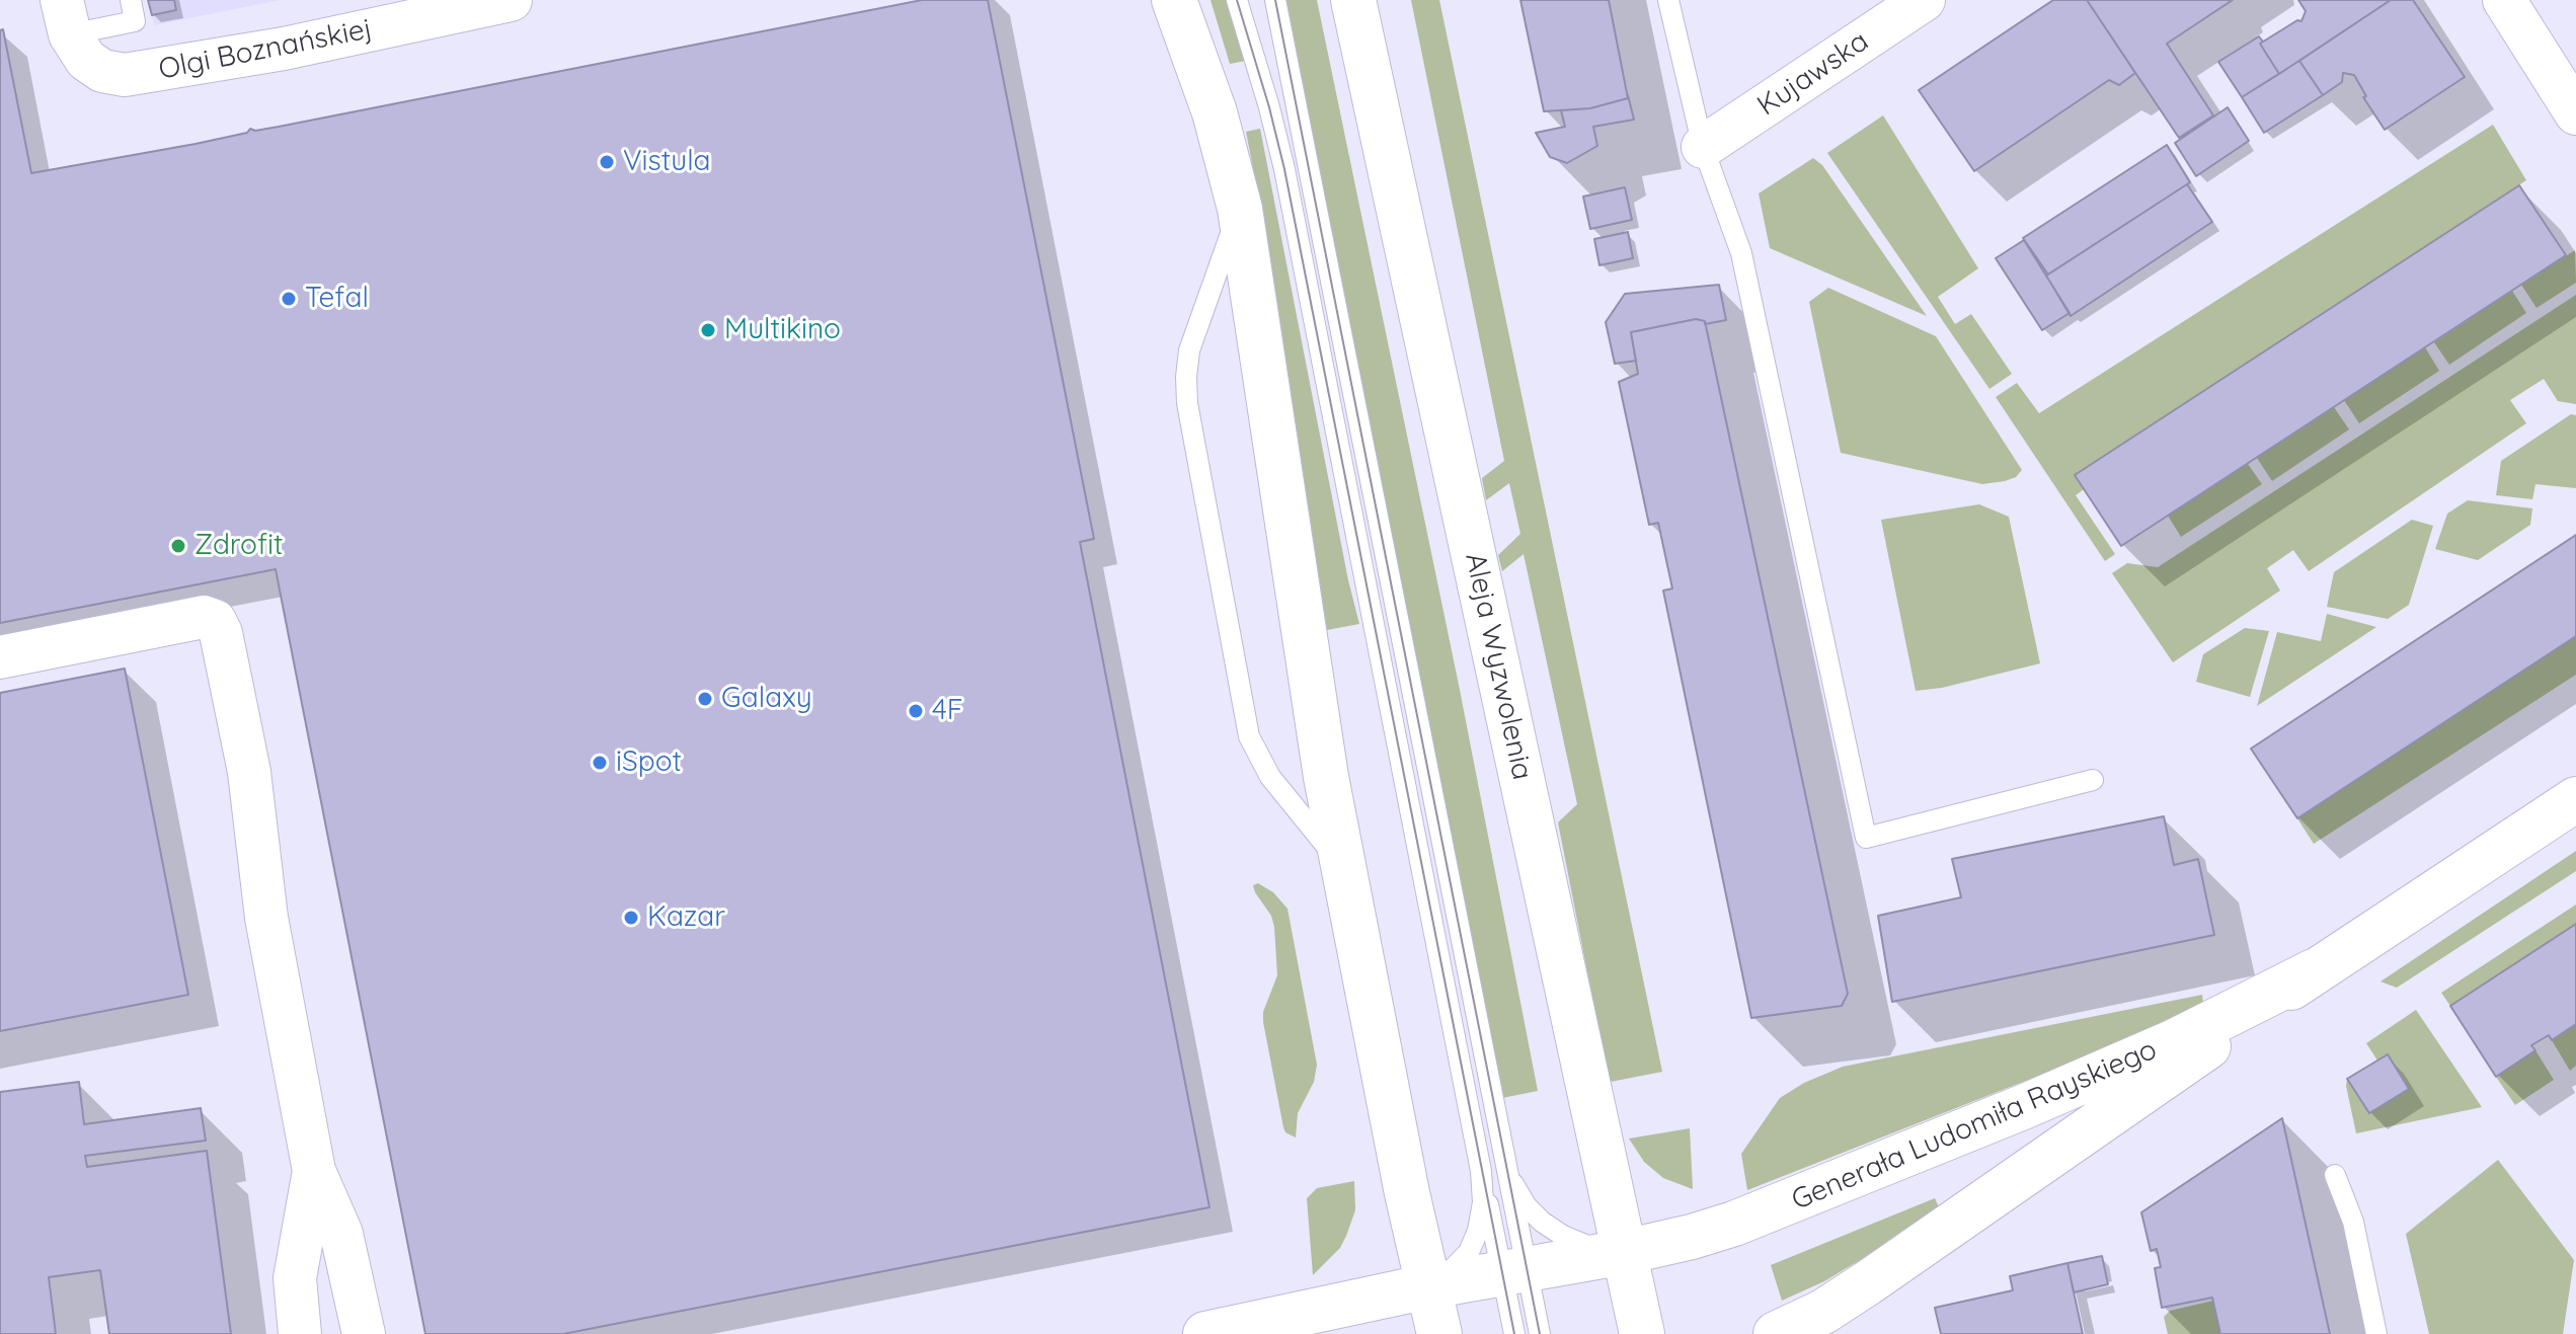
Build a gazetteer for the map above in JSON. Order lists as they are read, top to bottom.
{
  "streets": {
    "street": [
      "Olgi Boznańskiej",
      "Kujawska",
      "Aleja Wyzwolenia",
      "Generała Ludomiła Rayskiego"
    ]
  },
  "crossings": [
    ["Aleja Wyzwolenia", "Generała Ludomiła Rayskiego"]
  ],
  "places": [
    "Vistula",
    "Tefal",
    "Multikino",
    "Zdrofit",
    "Galaxy",
    "4F",
    "iSpot",
    "Kazar"
  ]
}
